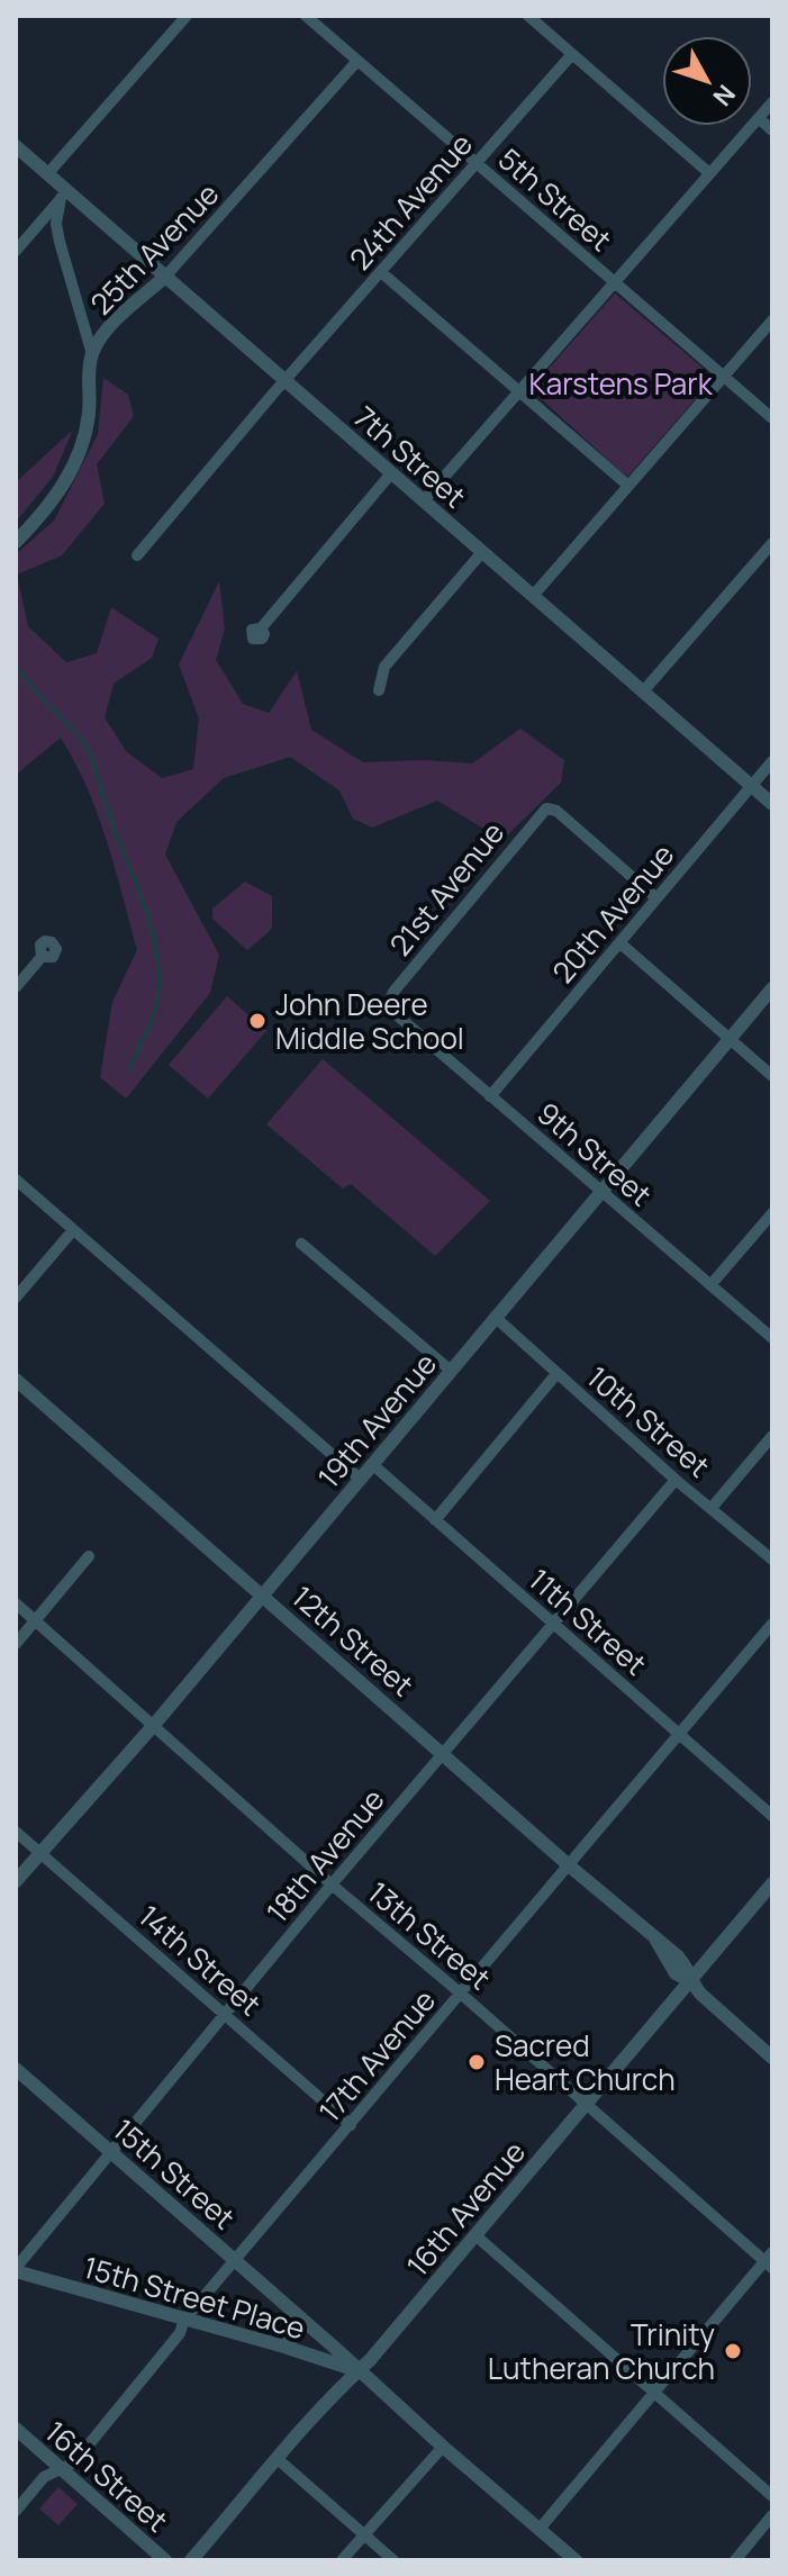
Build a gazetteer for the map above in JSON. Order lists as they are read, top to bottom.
{
  "streets": {
    "street": [
      "5th Street",
      "24th Avenue",
      "25th Avenue",
      "7th Street",
      "21st Avenue",
      "20th Avenue",
      "9th Street",
      "19th Avenue",
      "10th Street",
      "11th Street",
      "12th Street",
      "18th Avenue",
      "13th Street",
      "14th Street",
      "17th Avenue",
      "15th Street",
      "16th Avenue",
      "15th Street Place",
      "16th Street"
    ]
  },
  "crossings": [
    ["5th Street", "24th Avenue"],
    ["5th Street", "25th Avenue"],
    ["24th Avenue", "7th Street"],
    ["25th Avenue", "7th Street"],
    ["7th Street", "20th Avenue"],
    ["21st Avenue", "20th Avenue"],
    ["21st Avenue", "9th Street"],
    ["20th Avenue", "9th Street"],
    ["9th Street", "19th Avenue"],
    ["19th Avenue", "10th Street"],
    ["19th Avenue", "11th Street"],
    ["19th Avenue", "12th Street"],
    ["19th Avenue", "13th Street"],
    ["19th Avenue", "14th Street"],
    ["10th Street", "18th Avenue"],
    ["11th Street", "18th Avenue"],
    ["11th Street", "17th Avenue"],
    ["12th Street", "18th Avenue"],
    ["12th Street", "17th Avenue"],
    ["12th Street", "16th Avenue"],
    ["18th Avenue", "13th Street"],
    ["18th Avenue", "14th Street"],
    ["18th Avenue", "15th Street"],
    ["18th Avenue", "15th Street Place"],
    ["13th Street", "17th Avenue"],
    ["13th Street", "16th Avenue"],
    ["14th Street", "17th Avenue"],
    ["17th Avenue", "15th Street"],
    ["17th Avenue", "15th Street Place"],
    ["17th Avenue", "16th Street"],
    ["15th Street", "16th Avenue"],
    ["15th Street", "15th Street Place"],
    ["16th Avenue", "15th Street Place"]
  ],
  "parks": ["Karstens Park"],
  "places": ["John Deere Middle School", "Sacred Heart Church", "Trinity Lutheran Church"],
  "north": "bottom right"
}
